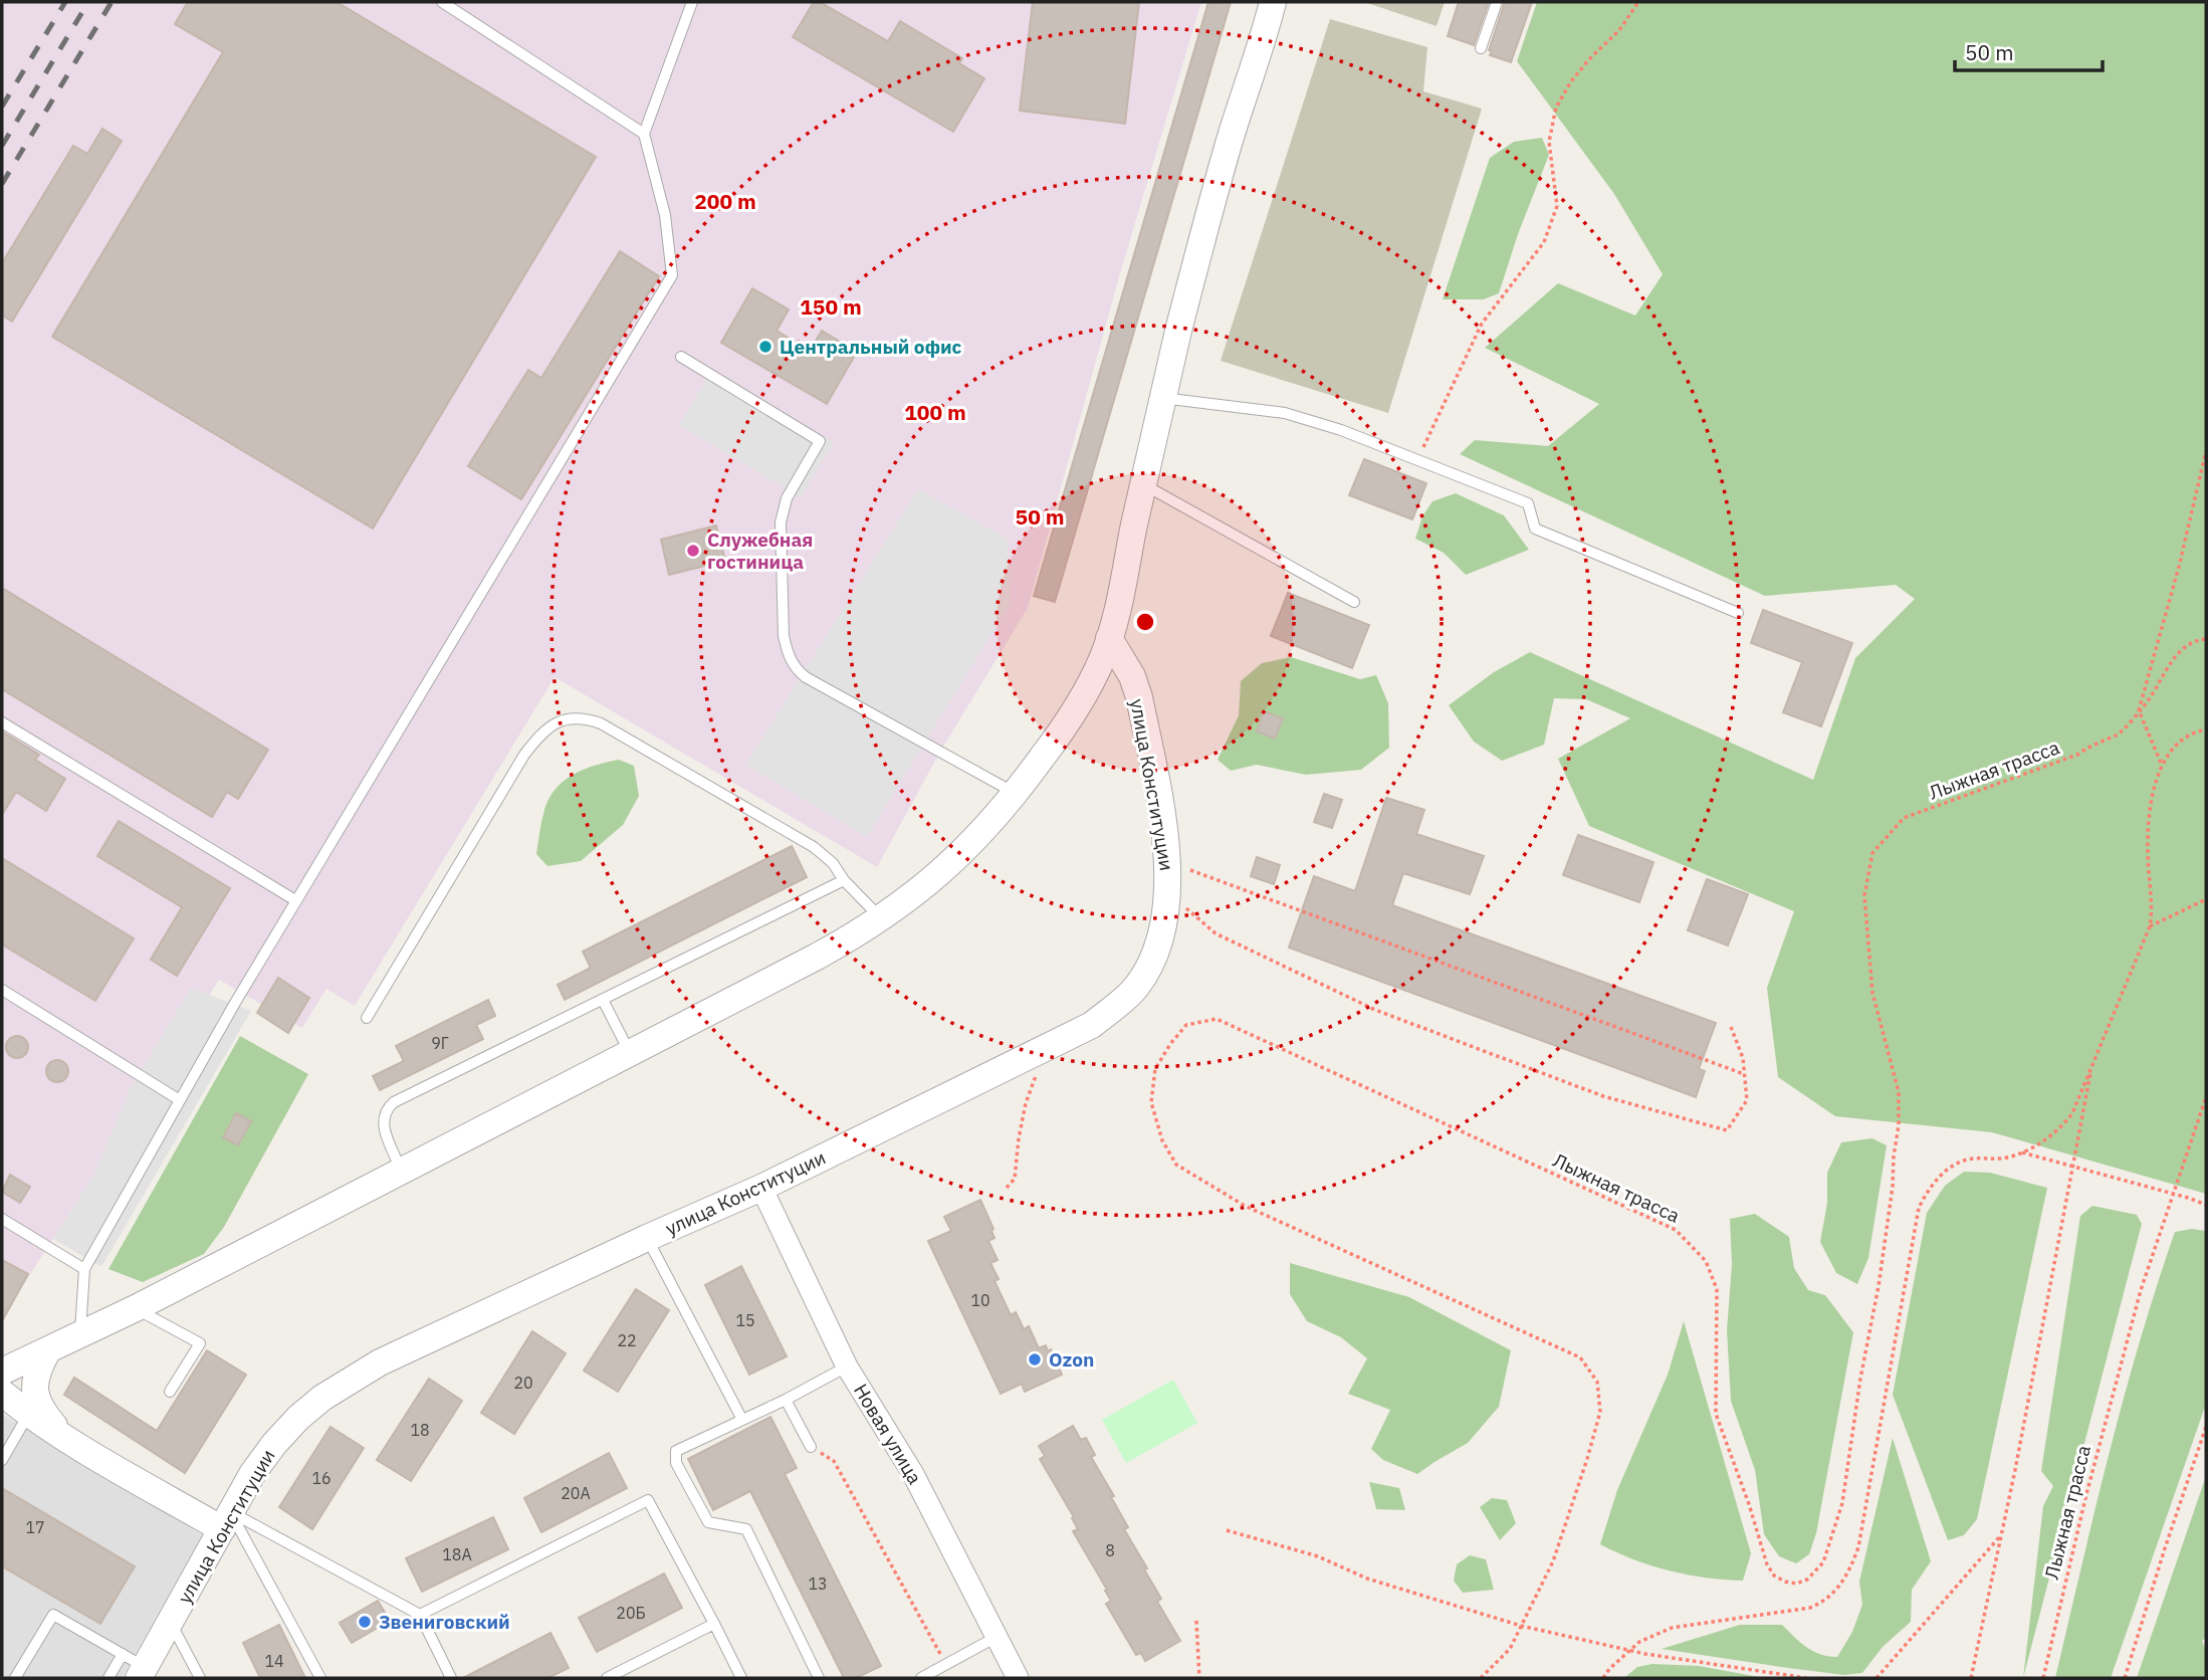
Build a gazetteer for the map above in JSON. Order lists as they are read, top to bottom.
{
  "streets": {
    "street": ["улица Конституции", "Новая улица"],
    "path": ["Лыжная трасса"]
  },
  "crossings": [
    ["улица Конституции", "Новая улица"]
  ],
  "places": [
    "Центральный офис",
    "Служебная гостиница",
    "Ozon",
    "Звениговский"
  ],
  "house_numbers": [
    "9Г",
    "10",
    "15",
    "22",
    "20",
    "18",
    "16",
    "20А",
    "17",
    "8",
    "18А",
    "13",
    "20Б",
    "14"
  ],
  "scale_bar": "50 m",
  "rings": [
    "200 m",
    "150 m",
    "100 m",
    "50 m"
  ]
}
